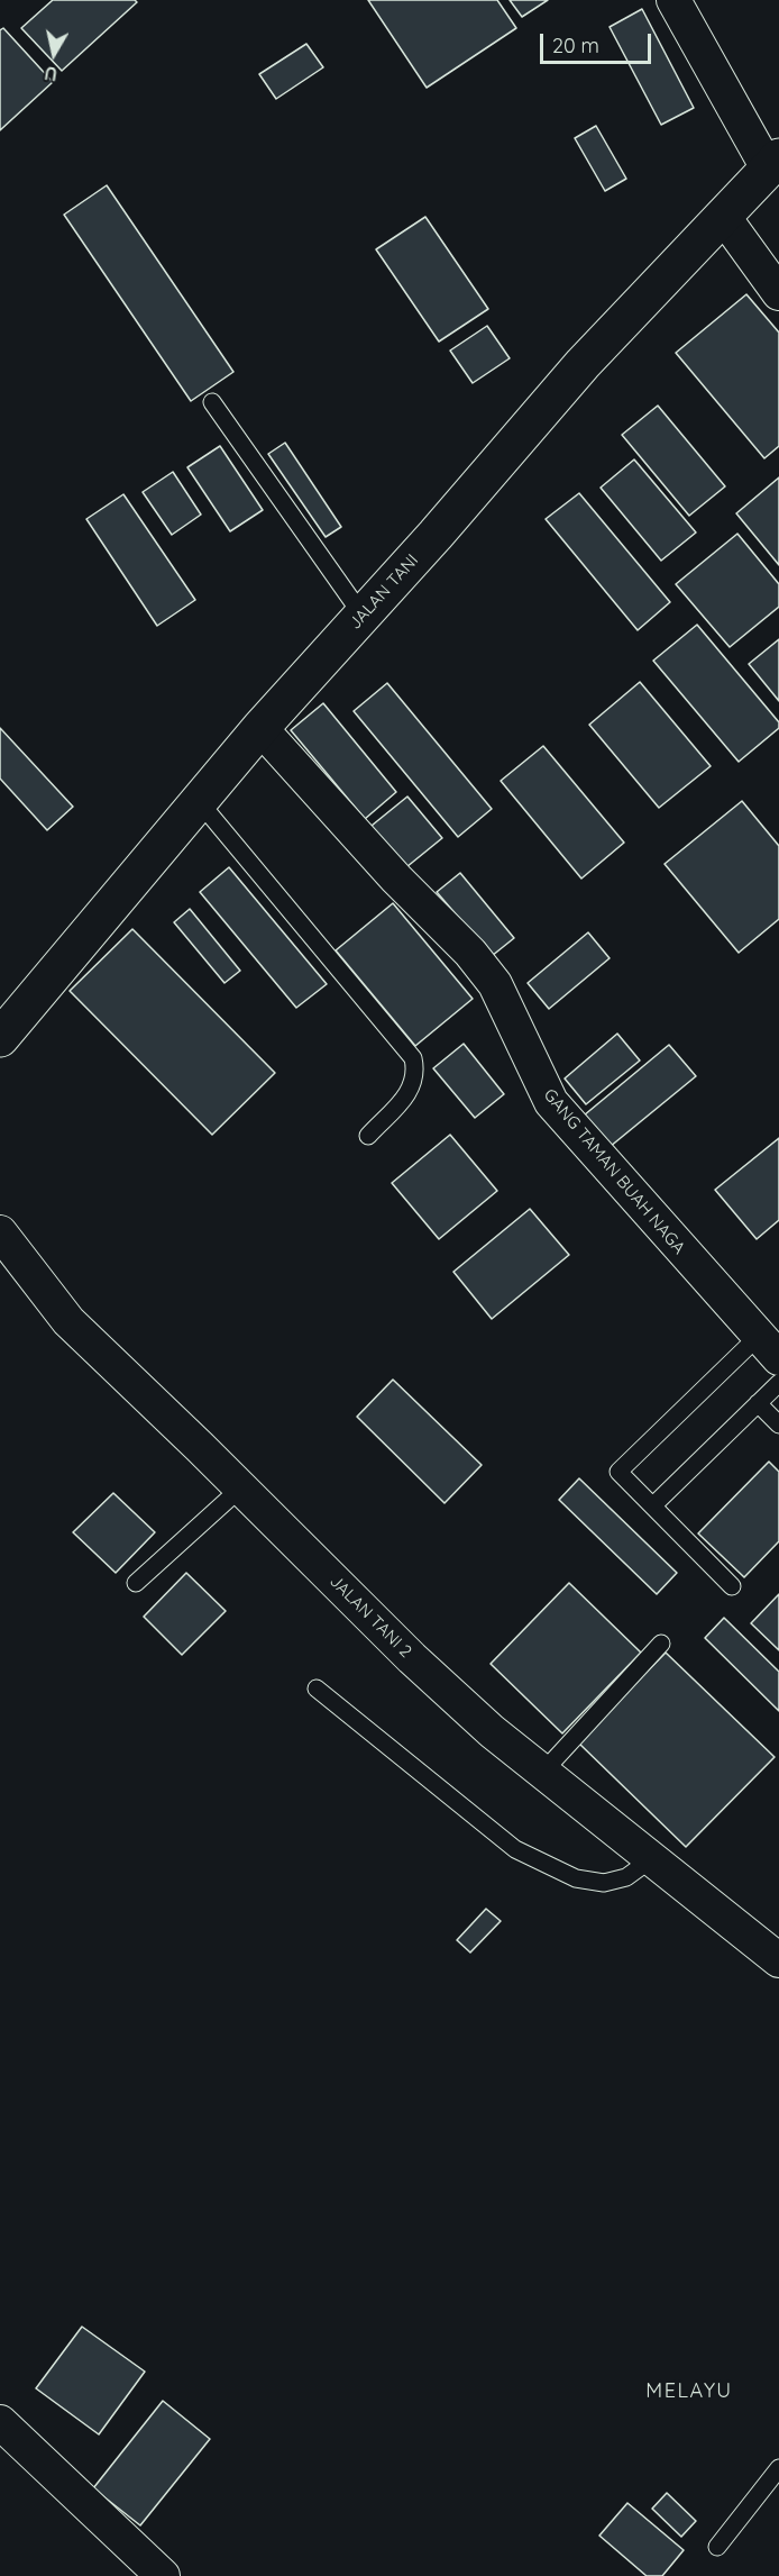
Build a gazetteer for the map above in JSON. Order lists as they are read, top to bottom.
{
  "streets": {
    "highway": ["JALAN TANI"],
    "street": ["GANG TAMAN BUAH NAGA", "JALAN TANI 2"]
  },
  "crossings": [
    ["JALAN TANI", "GANG TAMAN BUAH NAGA"]
  ],
  "districts": ["MELAYU"],
  "scale_bar": "20 m",
  "north": "bottom"
}
